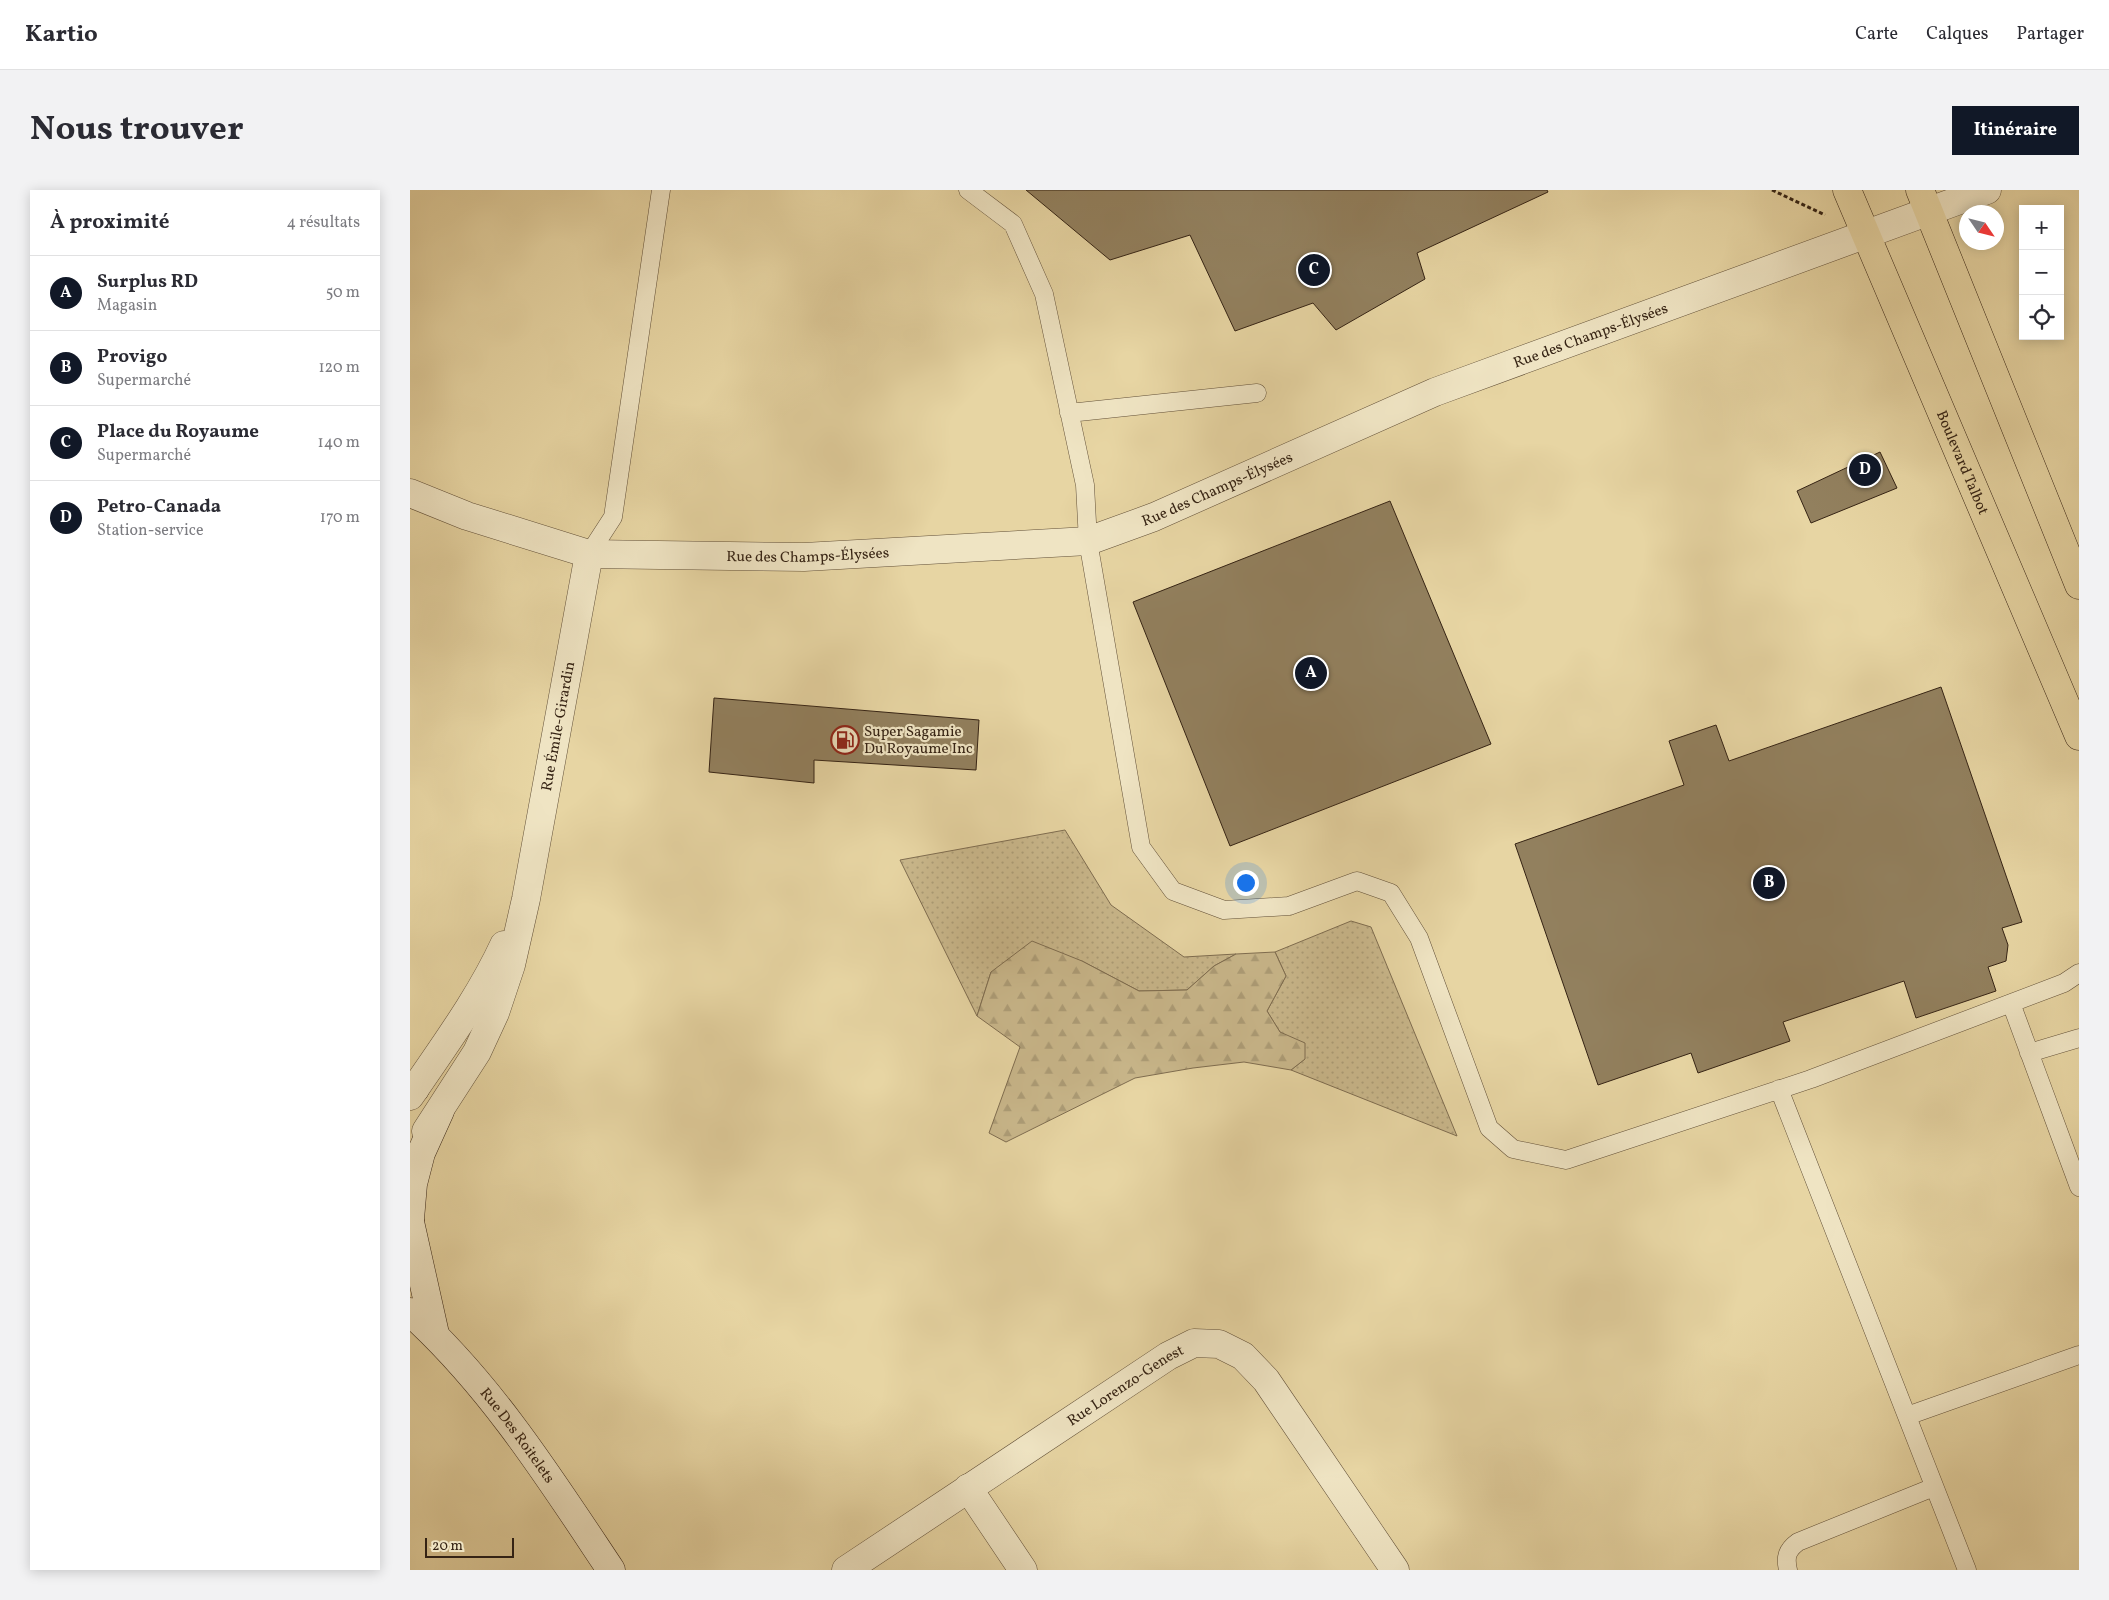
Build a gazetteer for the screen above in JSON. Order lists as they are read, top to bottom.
{
  "streets": {
    "main road": ["Boulevard Talbot"],
    "street": [
      "Rue des Champs-Élysées",
      "Rue Émile-Girardin",
      "Rue Lorenzo-Genest",
      "Rue Des Roitelets"
    ]
  },
  "crossings": [
    ["Rue des Champs-Élysées", "Boulevard Talbot"],
    ["Rue des Champs-Élysées", "Rue Émile-Girardin"]
  ],
  "places": {
    "fuel station": ["Super Sagamie Du Royaume Inc"]
  },
  "scale_bar": "20 m",
  "north": "bottom right",
  "page": {
    "header": "Kartio",
    "nav": ["Carte", "Calques", "Partager"],
    "title": "Nous trouver",
    "buttons": "Itinéraire",
    "heading": ["À proximité", "4 résultats"],
    "map_buttons": ["+", "−"],
    "pins": [
      "C",
      "D",
      "A",
      "B"
    ],
    "list": [
      {
        "mark": "A",
        "name": "Surplus RD",
        "note": "Magasin",
        "value": "50 m"
      },
      {
        "mark": "B",
        "name": "Provigo",
        "note": "Supermarché",
        "value": "120 m"
      },
      {
        "mark": "C",
        "name": "Place du Royaume",
        "note": "Supermarché",
        "value": "140 m"
      },
      {
        "mark": "D",
        "name": "Petro-Canada",
        "note": "Station-service",
        "value": "170 m"
      }
    ],
    "scale": "20 m"
  }
}
